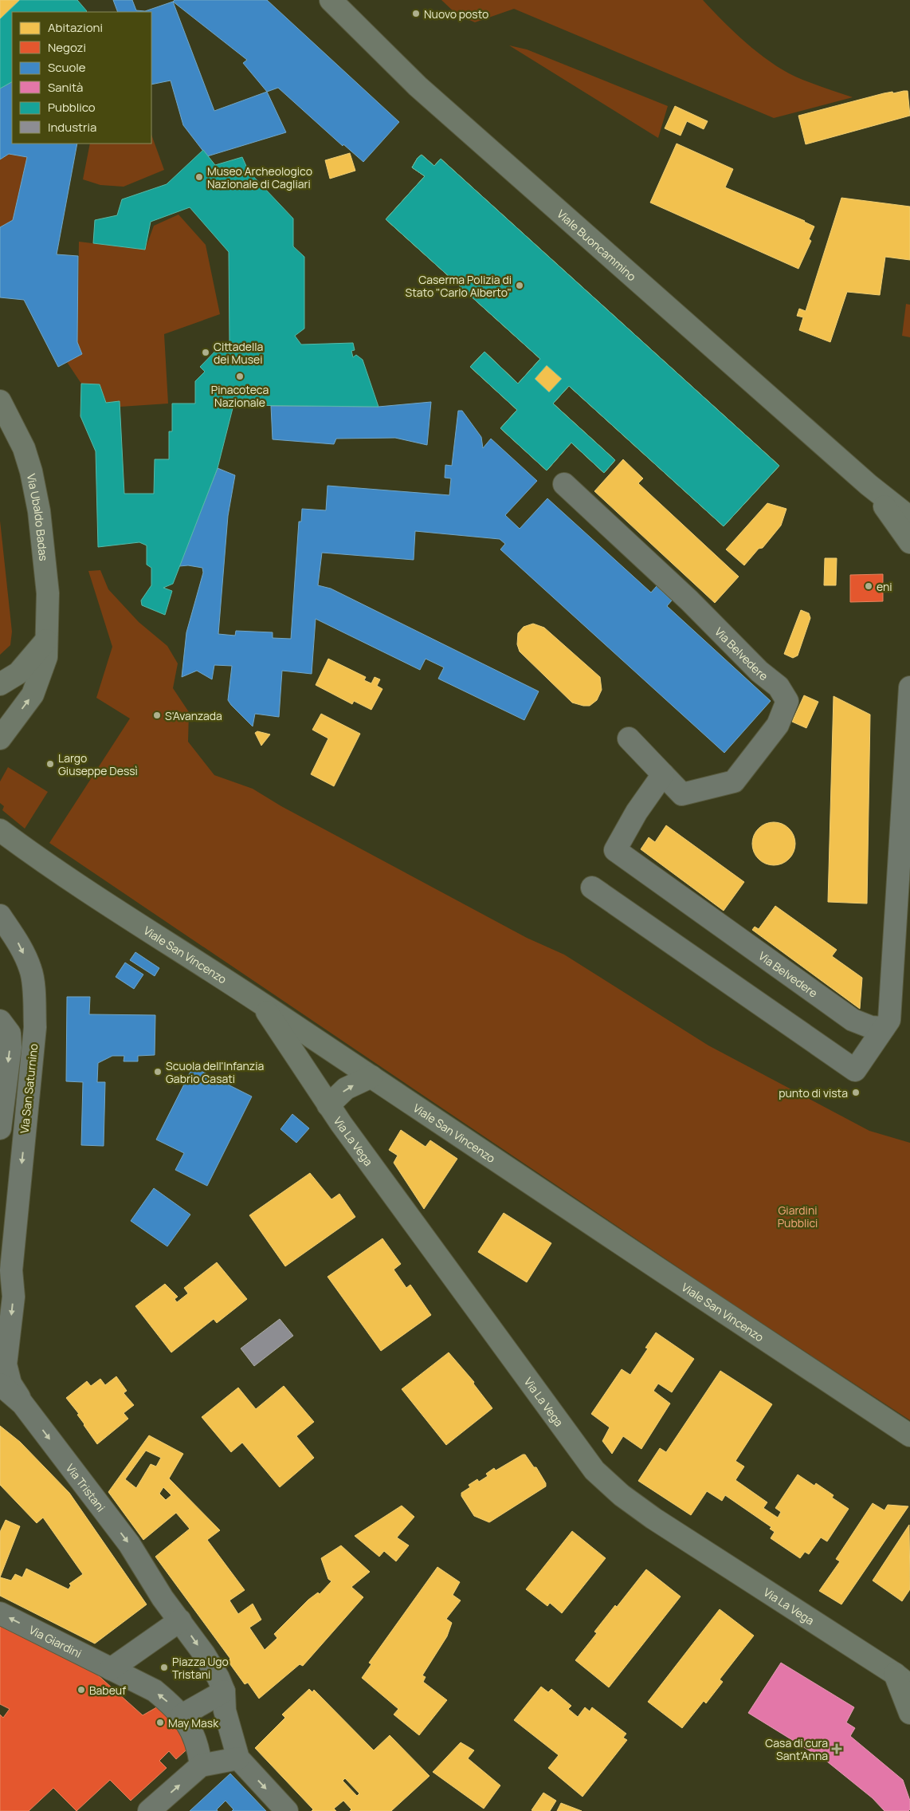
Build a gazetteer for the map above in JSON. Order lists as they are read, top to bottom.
{
  "streets": {
    "street": [
      "Viale Buoncammino",
      "Via Ubaldo Badas",
      "Via Belvedere",
      "Viale San Vincenzo",
      "Via San Saturnino",
      "Via La Vega",
      "Via Tristani",
      "Via Giardini"
    ]
  },
  "crossings": [
    ["Viale San Vincenzo", "Via La Vega"],
    ["Via San Saturnino", "Via Tristani"]
  ],
  "one_way": ["Via San Saturnino", "Via Tristani", "Via Giardini"],
  "parks": ["Giardini Pubblici"],
  "places": {
    "other": [
      "Nuovo posto",
      "Museo Archeologico Nazionale di Cagliari",
      "Caserma Polizia di Stato \"Carlo Alberto\"",
      "Cittadella dei Musei",
      "Pinacoteca Nazionale",
      "eni",
      "S'Avanzada",
      "Largo Giuseppe Dessì",
      "Scuola dell'Infanzia Gabrio Casati",
      "punto di vista",
      "Piazza Ugo Tristani",
      "Babeuf",
      "May Mask"
    ],
    "health": ["Casa di cura Sant'Anna"]
  },
  "legend": [
    "Abitazioni",
    "Negozi",
    "Scuole",
    "Sanità",
    "Pubblico",
    "Industria"
  ]
}
